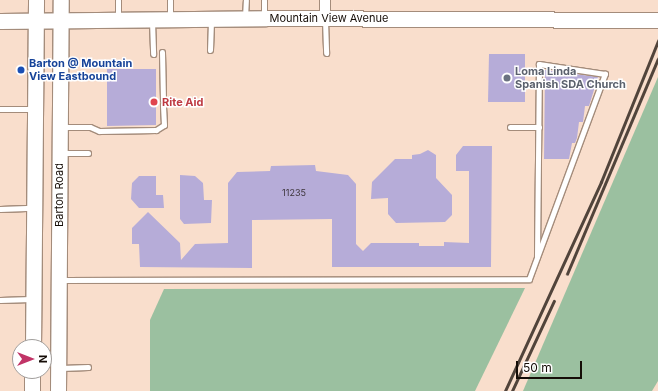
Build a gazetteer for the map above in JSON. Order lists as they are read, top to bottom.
{
  "streets": {
    "main road": ["Mountain View Avenue", "Barton Road"]
  },
  "crossings": [
    ["Mountain View Avenue", "Barton Road"]
  ],
  "places": ["Barton @ Mountain View Eastbound", "Loma Linda Spanish SDA Church", "Rite Aid"],
  "house_numbers": ["11235"],
  "scale_bar": "50 m",
  "north": "right"
}
